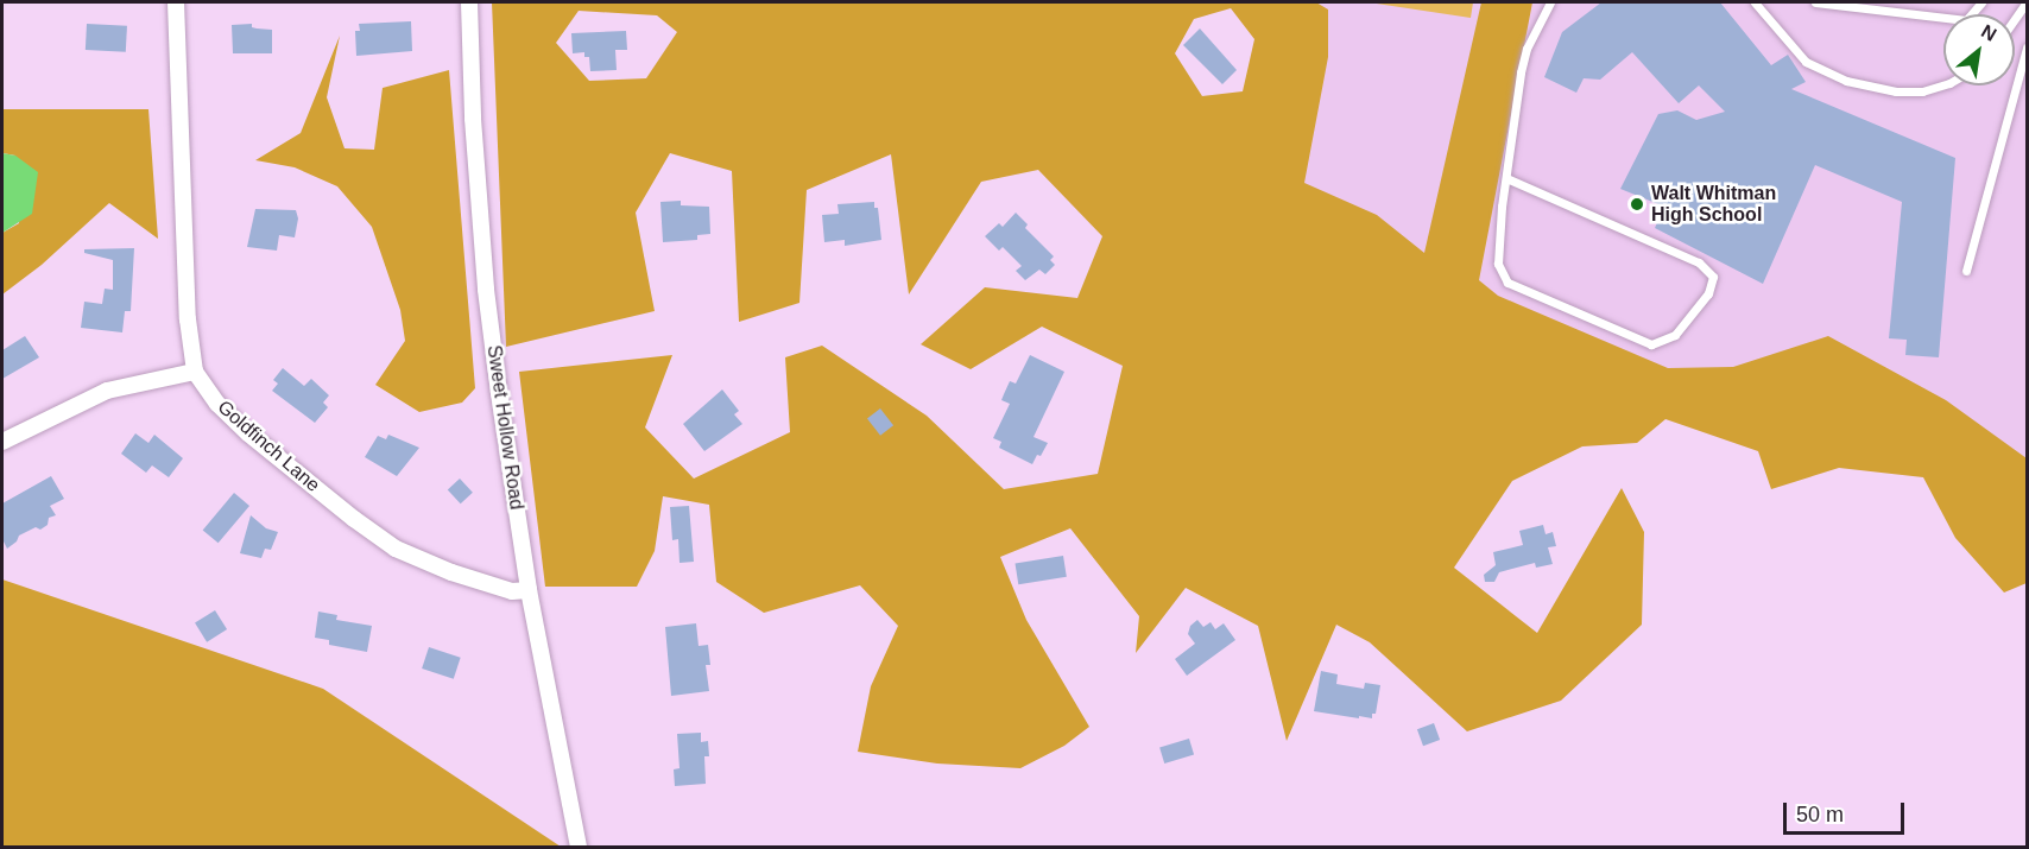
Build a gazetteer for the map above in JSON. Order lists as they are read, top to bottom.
{
  "streets": {
    "street": ["Sweet Hollow Road", "Goldfinch Lane"]
  },
  "crossings": [
    ["Sweet Hollow Road", "Goldfinch Lane"]
  ],
  "places": ["Walt Whitman High School"],
  "scale_bar": "50 m",
  "north": "top right"
}
